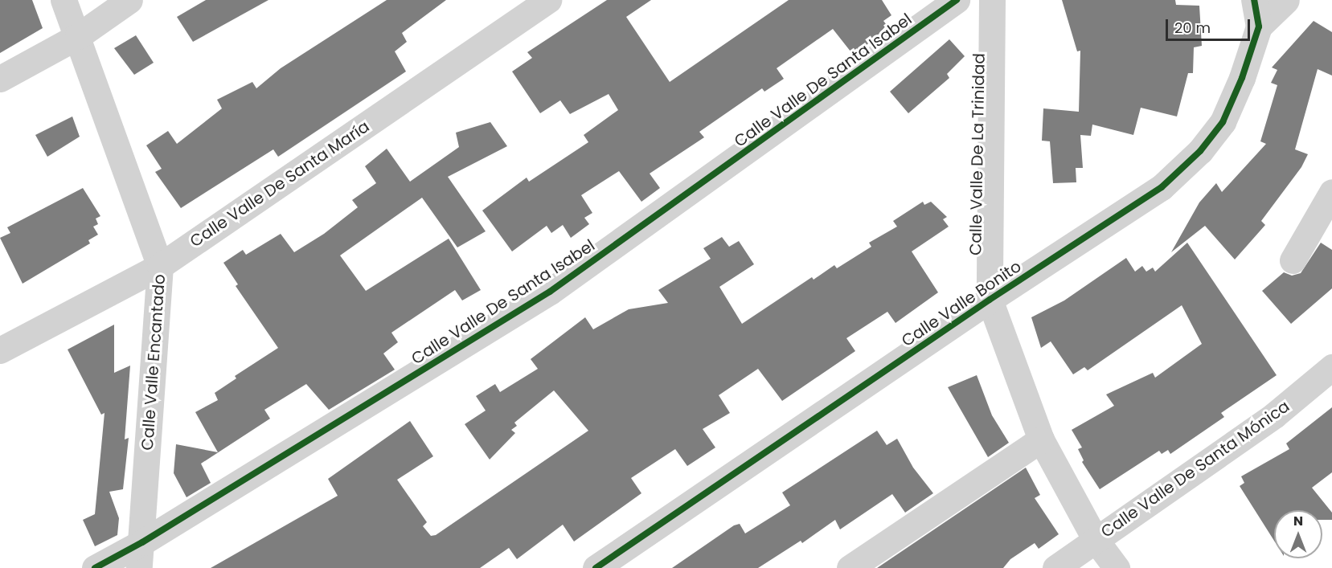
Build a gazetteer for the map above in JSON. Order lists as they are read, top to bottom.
{
  "streets": {
    "street": [
      "Calle Valle De Santa Isabel",
      "Calle Valle De La Trinidad",
      "Calle Valle De Santa María",
      "Calle Valle Bonito",
      "Calle Valle Encantado",
      "Calle Valle De Santa Mónica"
    ]
  },
  "crossings": [
    ["Calle Valle De Santa Isabel", "Calle Valle Encantado"],
    ["Calle Valle De La Trinidad", "Calle Valle Bonito"],
    ["Calle Valle De La Trinidad", "Calle Valle De Santa Mónica"],
    ["Calle Valle De Santa María", "Calle Valle Encantado"]
  ],
  "scale_bar": "20 m",
  "north": "top"
}
